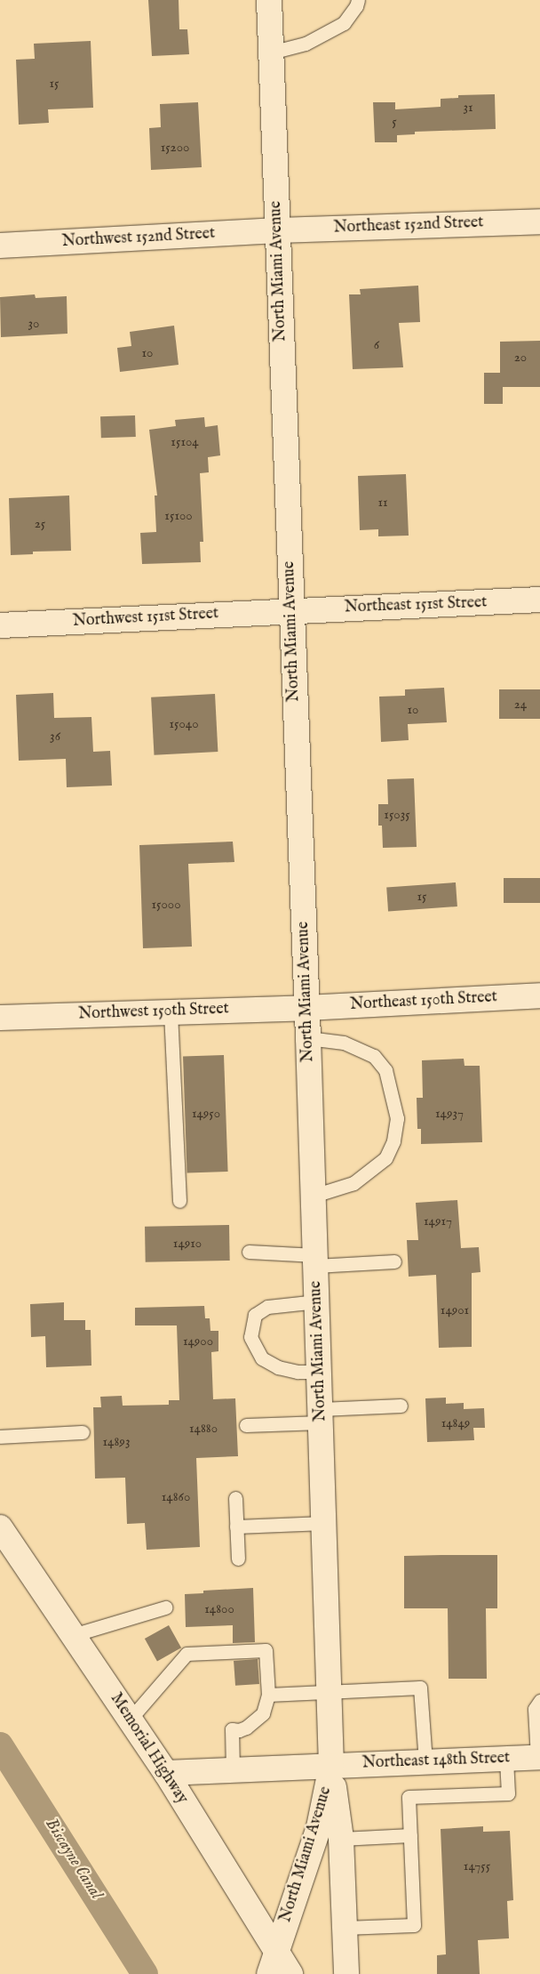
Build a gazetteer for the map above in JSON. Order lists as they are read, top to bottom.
{
  "streets": {
    "street": [
      "Northeast 152nd Street",
      "Northwest 152nd Street",
      "North Miami Avenue",
      "Northeast 151st Street",
      "Northwest 151st Street",
      "Northeast 150th Street",
      "Northwest 150th Street",
      "Memorial Highway",
      "Northeast 148th Street"
    ]
  },
  "crossings": [
    ["Northeast 152nd Street", "Northwest 152nd Street"],
    ["Northeast 152nd Street", "North Miami Avenue"],
    ["Northwest 152nd Street", "North Miami Avenue"],
    ["North Miami Avenue", "Northeast 151st Street"],
    ["North Miami Avenue", "Northwest 151st Street"],
    ["North Miami Avenue", "Northeast 150th Street"],
    ["North Miami Avenue", "Northwest 150th Street"],
    ["North Miami Avenue", "Memorial Highway"],
    ["North Miami Avenue", "Northeast 148th Street"],
    ["Northeast 151st Street", "Northwest 151st Street"],
    ["Northeast 150th Street", "Northwest 150th Street"],
    ["Memorial Highway", "Northeast 148th Street"]
  ],
  "water": ["Biscayne Canal"],
  "house_numbers": [
    "15",
    "31",
    "5",
    "15200",
    "30",
    "6",
    "10",
    "20",
    "15104",
    "11",
    "15100",
    "25",
    "24",
    "10",
    "15040",
    "36",
    "15035",
    "15",
    "15000",
    "14950",
    "14937",
    "14917",
    "14910",
    "14901",
    "14900",
    "14849",
    "14880",
    "14893",
    "14860",
    "14800",
    "14755"
  ]
}
